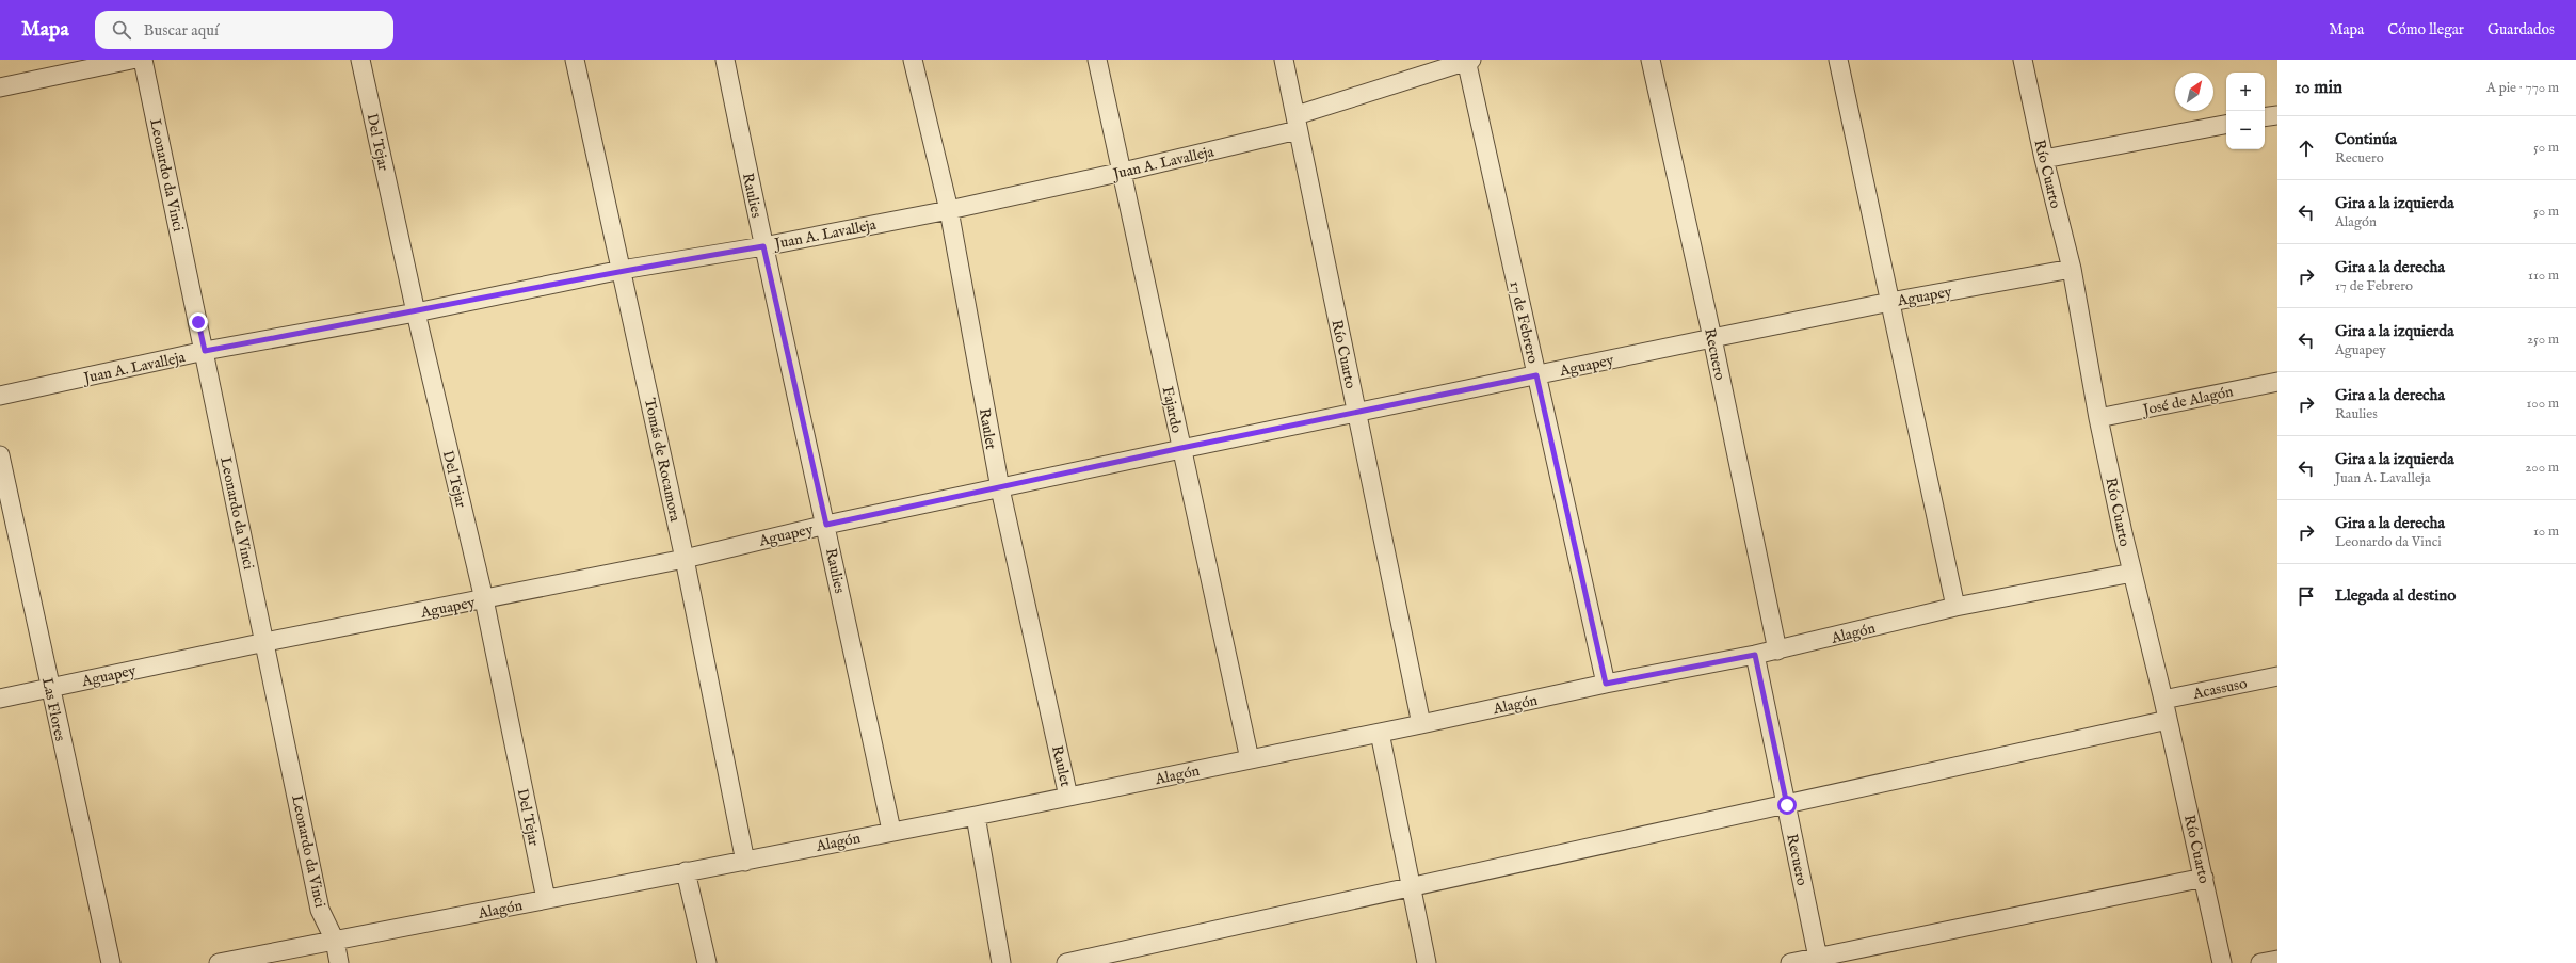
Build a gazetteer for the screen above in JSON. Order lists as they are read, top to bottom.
{
  "streets": {
    "street": [
      "Del Tejar",
      "Juan A. Lavalleja",
      "Río Cuarto",
      "Leonardo da Vinci",
      "Raulies",
      "Aguapey",
      "17 de Febrero",
      "Recuero",
      "José de Alagón",
      "Fajardo",
      "Raulet",
      "Tomás de Rocamora",
      "Alagón",
      "Acassuso",
      "Las Flores"
    ]
  },
  "crossings": [
    ["Del Tejar", "Juan A. Lavalleja"],
    ["Del Tejar", "Aguapey"],
    ["Del Tejar", "Alagón"],
    ["Juan A. Lavalleja", "Río Cuarto"],
    ["Juan A. Lavalleja", "Leonardo da Vinci"],
    ["Juan A. Lavalleja", "Raulies"],
    ["Juan A. Lavalleja", "17 de Febrero"],
    ["Juan A. Lavalleja", "Fajardo"],
    ["Juan A. Lavalleja", "Raulet"],
    ["Juan A. Lavalleja", "Tomás de Rocamora"],
    ["Río Cuarto", "Aguapey"],
    ["Río Cuarto", "José de Alagón"],
    ["Río Cuarto", "Alagón"],
    ["Río Cuarto", "Acassuso"],
    ["Leonardo da Vinci", "Aguapey"],
    ["Leonardo da Vinci", "Alagón"],
    ["Raulies", "Aguapey"],
    ["Raulies", "Alagón"],
    ["Aguapey", "17 de Febrero"],
    ["Aguapey", "Recuero"],
    ["Aguapey", "Fajardo"],
    ["Aguapey", "Raulet"],
    ["Aguapey", "Tomás de Rocamora"],
    ["Aguapey", "Las Flores"],
    ["17 de Febrero", "Alagón"],
    ["Recuero", "Alagón"],
    ["Fajardo", "Alagón"],
    ["Raulet", "Alagón"],
    ["Tomás de Rocamora", "Alagón"]
  ],
  "north": "top right",
  "page": {
    "header": "Mapa",
    "search": "Buscar aquí",
    "nav": ["Mapa", "Cómo llegar", "Guardados"],
    "heading": ["10 min", "A pie · 770 m"],
    "map_buttons": ["+", "−"],
    "list": [
      ["Continúa", "Recuero", "50 m"],
      ["Gira a la izquierda", "Alagón", "50 m"],
      ["Gira a la derecha", "17 de Febrero", "110 m"],
      ["Gira a la izquierda", "Aguapey", "250 m"],
      ["Gira a la derecha", "Raulies", "100 m"],
      ["Gira a la izquierda", "Juan A. Lavalleja", "200 m"],
      ["Gira a la derecha", "Leonardo da Vinci", "10 m"],
      "Llegada al destino"
    ]
  }
}
